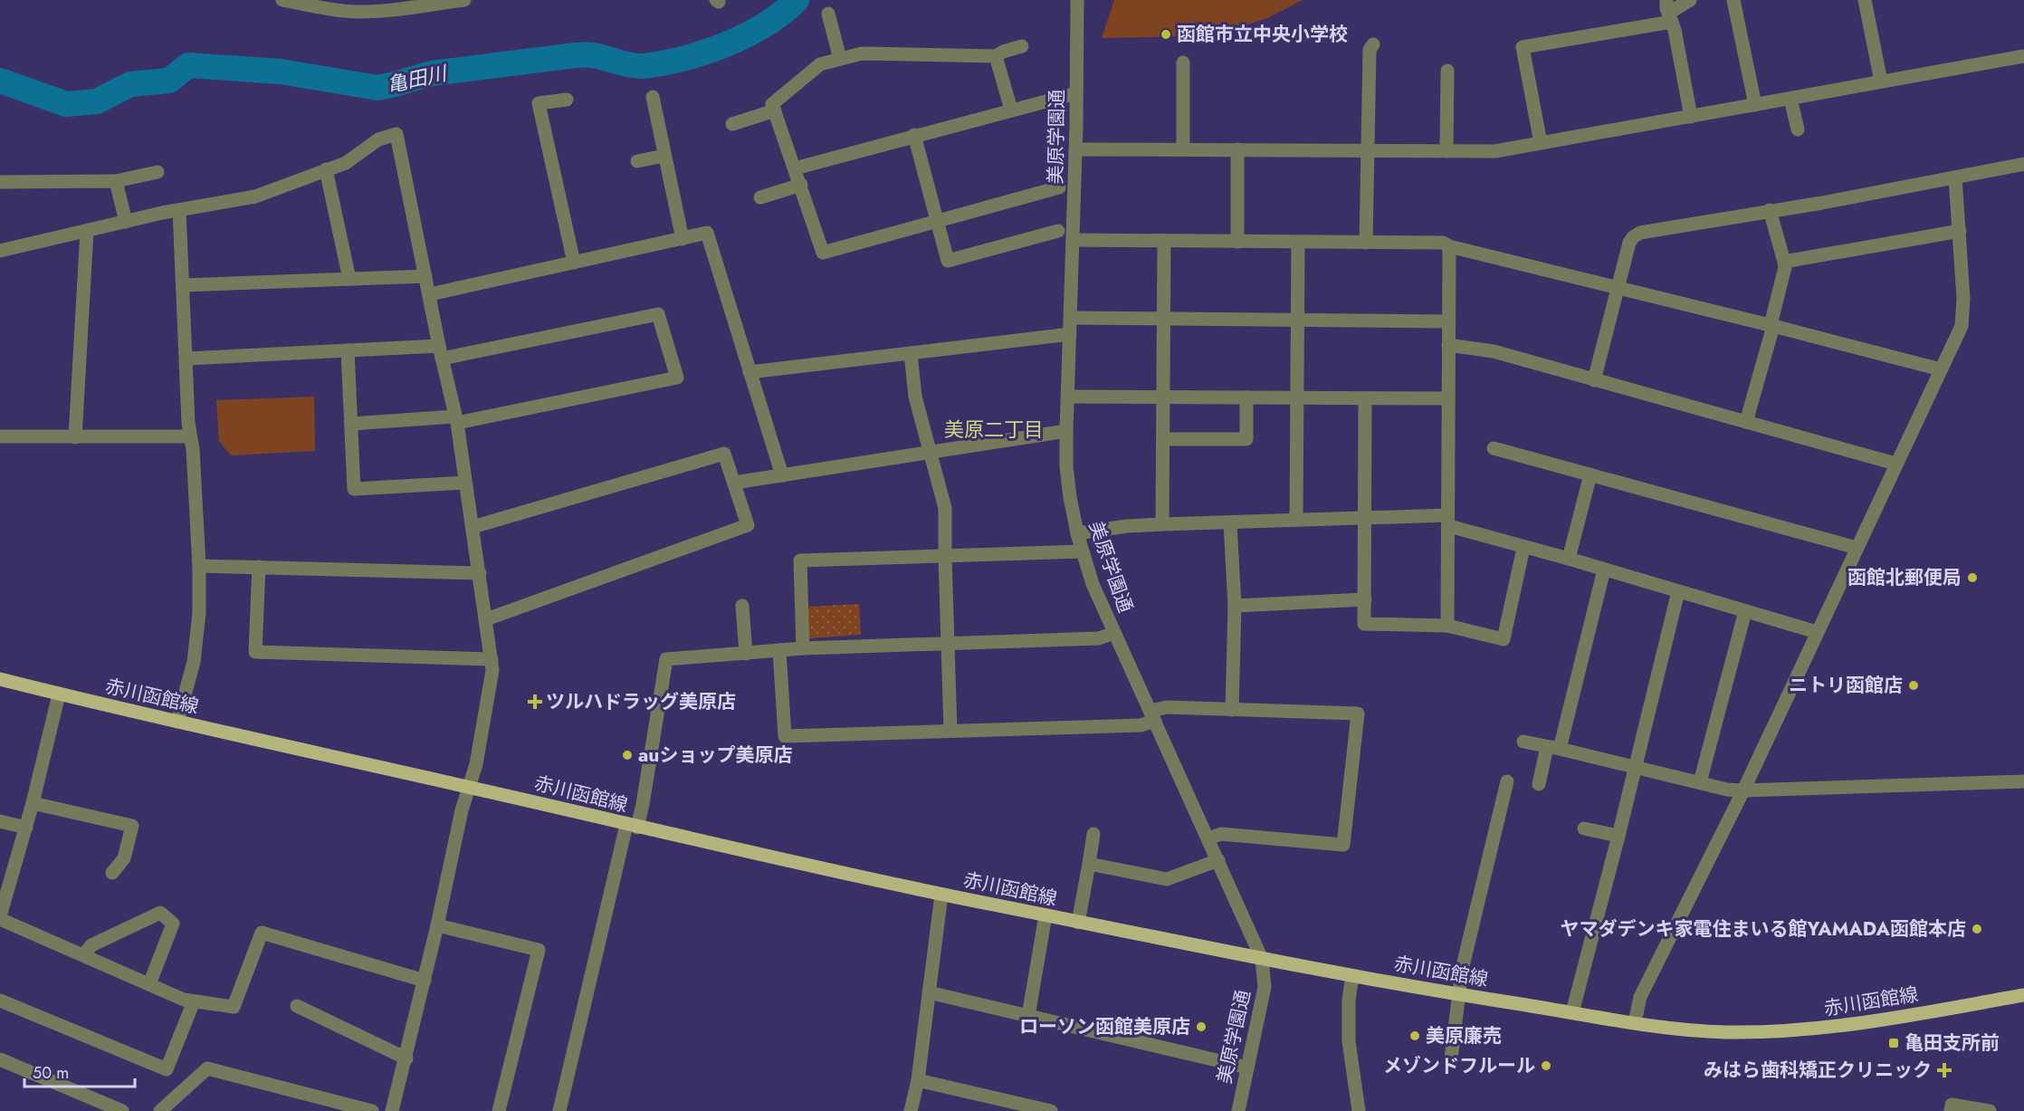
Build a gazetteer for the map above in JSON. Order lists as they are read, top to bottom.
{
  "streets": {
    "main road": ["赤川函館線"],
    "street": ["美原学園通"]
  },
  "crossings": [
    ["美原学園通", "赤川函館線"]
  ],
  "districts": ["美原二丁目"],
  "water": ["亀田川"],
  "places": {
    "other": [
      "函館市立中央小学校",
      "函館北郵便局",
      "ニトリ函館店",
      "auショップ美原店",
      "ヤマダデンキ家電住まいる館YAMADA函館本店",
      "ローソン函館美原店",
      "美原廉売",
      "メゾンドフルール"
    ],
    "health": ["ツルハドラッグ美原店", "みはら歯科矯正クリニック"],
    "transit": ["亀田支所前"]
  },
  "scale_bar": "50 m"
}
